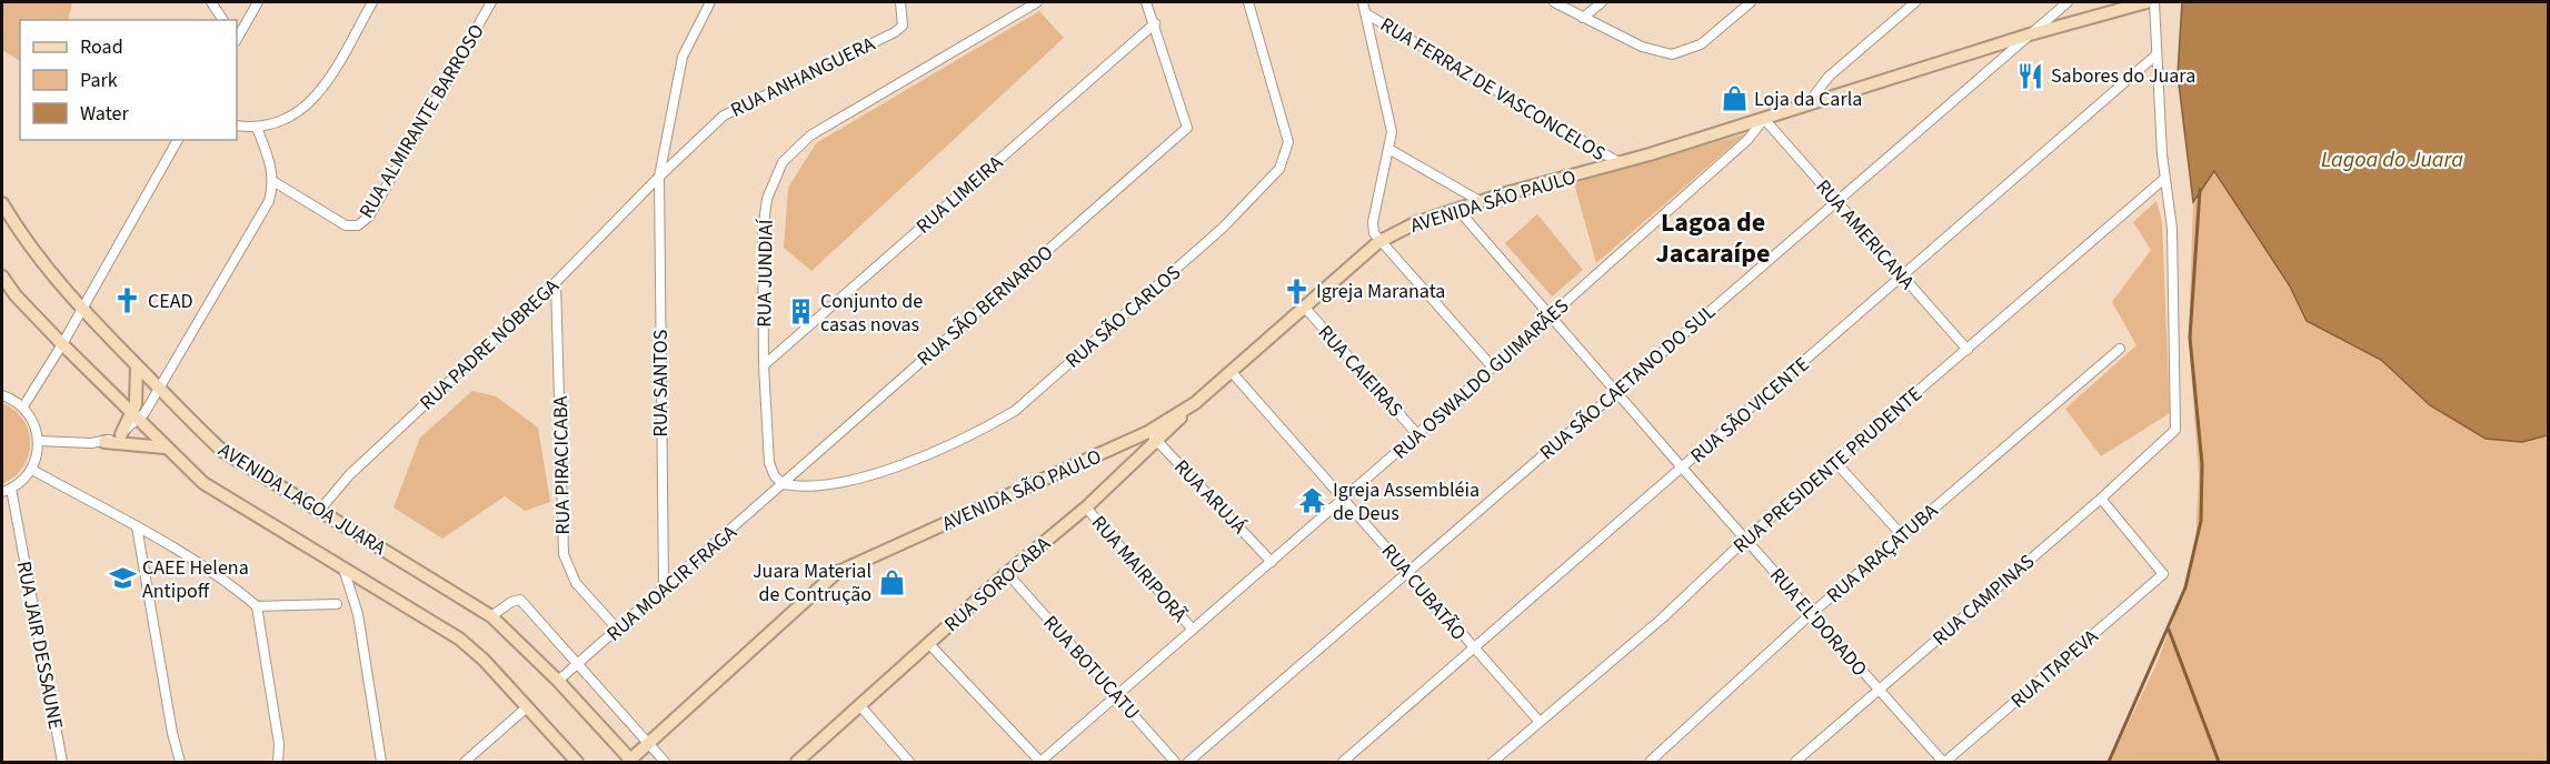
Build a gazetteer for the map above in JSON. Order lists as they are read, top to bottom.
{
  "streets": {
    "street": [
      "RUA ANHANGUERA",
      "RUA FERRAZ DE VASCONCELOS",
      "RUA ALMIRANTE BARROSO",
      "RUA LIMEIRA",
      "AVENIDA SÃO PAULO",
      "RUA AMERICANA",
      "RUA JUNDIAÍ",
      "RUA SÃO BERNARDO",
      "RUA SÃO CARLOS",
      "RUA PADRE NÓBREGA",
      "RUA CAIEIRAS",
      "RUA OSWALDO GUIMARÃES",
      "RUA SÃO CAETANO DO SUL",
      "RUA SANTOS",
      "RUA SÃO VICENTE",
      "RUA PIRACICABA",
      "RUA PRESIDENTE PRUDENTE",
      "RUA ARUJÁ",
      "AVENIDA LAGOA JUARA",
      "RUA ARAÇATUBA",
      "RUA MAIRIPORÃ",
      "RUA MOACIR FRAGA",
      "RUA SOROCABA",
      "RUA CUBATÃO",
      "RUA CAMPINAS",
      "RUA EL'DORADO",
      "RUA JAIR DESSAUNE",
      "RUA BOTUCATU",
      "RUA ITAPEVA"
    ]
  },
  "crossings": [
    ["RUA ANHANGUERA", "RUA PADRE NÓBREGA"],
    ["RUA ANHANGUERA", "RUA SANTOS"],
    ["RUA FERRAZ DE VASCONCELOS", "AVENIDA SÃO PAULO"],
    ["RUA LIMEIRA", "RUA JUNDIAÍ"],
    ["RUA LIMEIRA", "RUA SÃO BERNARDO"],
    ["AVENIDA SÃO PAULO", "RUA AMERICANA"],
    ["AVENIDA SÃO PAULO", "RUA CAIEIRAS"],
    ["AVENIDA SÃO PAULO", "RUA OSWALDO GUIMARÃES"],
    ["AVENIDA SÃO PAULO", "RUA SÃO CAETANO DO SUL"],
    ["AVENIDA SÃO PAULO", "RUA ARUJÁ"],
    ["AVENIDA SÃO PAULO", "AVENIDA LAGOA JUARA"],
    ["AVENIDA SÃO PAULO", "RUA SOROCABA"],
    ["AVENIDA SÃO PAULO", "RUA CUBATÃO"],
    ["AVENIDA SÃO PAULO", "RUA EL'DORADO"],
    ["RUA AMERICANA", "RUA OSWALDO GUIMARÃES"],
    ["RUA AMERICANA", "RUA SÃO CAETANO DO SUL"],
    ["RUA AMERICANA", "RUA SÃO VICENTE"],
    ["RUA AMERICANA", "RUA PRESIDENTE PRUDENTE"],
    ["RUA JUNDIAÍ", "RUA SÃO BERNARDO"],
    ["RUA JUNDIAÍ", "RUA SÃO CARLOS"],
    ["RUA JUNDIAÍ", "RUA MOACIR FRAGA"],
    ["RUA SÃO BERNARDO", "RUA SÃO CARLOS"],
    ["RUA SÃO BERNARDO", "RUA MOACIR FRAGA"],
    ["RUA SÃO CARLOS", "RUA MOACIR FRAGA"],
    ["RUA PADRE NÓBREGA", "RUA SANTOS"],
    ["RUA PADRE NÓBREGA", "RUA PIRACICABA"],
    ["RUA PADRE NÓBREGA", "AVENIDA LAGOA JUARA"],
    ["RUA CAIEIRAS", "RUA OSWALDO GUIMARÃES"],
    ["RUA OSWALDO GUIMARÃES", "RUA ARUJÁ"],
    ["RUA OSWALDO GUIMARÃES", "RUA MAIRIPORÃ"],
    ["RUA OSWALDO GUIMARÃES", "RUA CUBATÃO"],
    ["RUA OSWALDO GUIMARÃES", "RUA EL'DORADO"],
    ["RUA OSWALDO GUIMARÃES", "RUA BOTUCATU"],
    ["RUA SÃO CAETANO DO SUL", "RUA CUBATÃO"],
    ["RUA SÃO CAETANO DO SUL", "RUA EL'DORADO"],
    ["RUA SANTOS", "RUA MOACIR FRAGA"],
    ["RUA SÃO VICENTE", "RUA CUBATÃO"],
    ["RUA SÃO VICENTE", "RUA EL'DORADO"],
    ["RUA PIRACICABA", "RUA MOACIR FRAGA"],
    ["RUA PRESIDENTE PRUDENTE", "RUA CUBATÃO"],
    ["RUA PRESIDENTE PRUDENTE", "RUA CAMPINAS"],
    ["RUA PRESIDENTE PRUDENTE", "RUA EL'DORADO"],
    ["RUA ARUJÁ", "RUA SOROCABA"],
    ["AVENIDA LAGOA JUARA", "RUA MOACIR FRAGA"],
    ["RUA ARAÇATUBA", "RUA EL'DORADO"],
    ["RUA MAIRIPORÃ", "RUA SOROCABA"],
    ["RUA SOROCABA", "RUA BOTUCATU"],
    ["RUA CAMPINAS", "RUA EL'DORADO"],
    ["RUA CAMPINAS", "RUA ITAPEVA"],
    ["RUA EL'DORADO", "RUA ITAPEVA"]
  ],
  "districts": ["Lagoa de Jacaraípe"],
  "water": ["Lagoa do Juara"],
  "places": {
    "restaurant": ["Sabores do Juara"],
    "shop": ["Loja da Carla", "Juara Material de Contrução"],
    "church": ["Igreja Maranata", "CEAD"],
    "building": ["Conjunto de casas novas"],
    "temple": ["Igreja Assembléia de Deus"],
    "school or university": ["CAEE Helena Antipoff"]
  },
  "legend": ["Road", "Park", "Water"]
}
